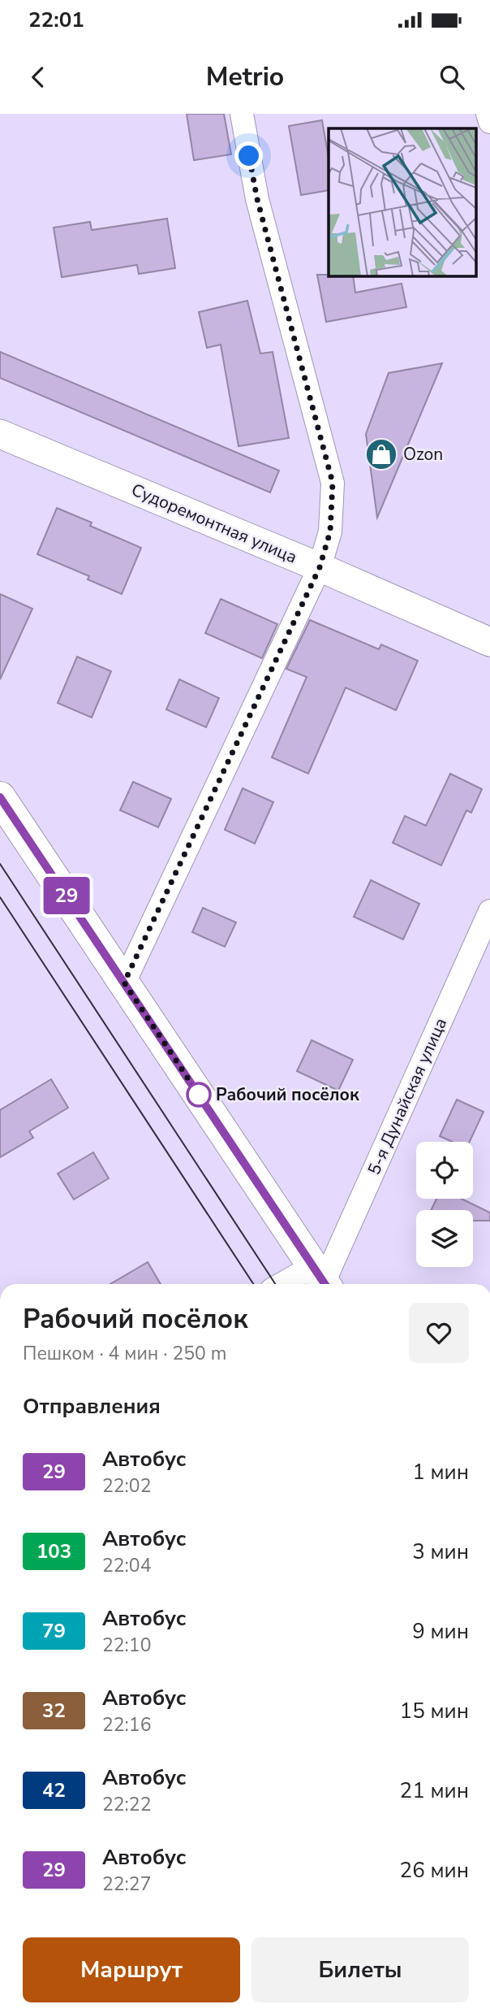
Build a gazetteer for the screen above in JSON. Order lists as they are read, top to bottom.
{
  "streets": {
    "street": ["Судоремонтная улица", "5-я Дунайская улица"]
  },
  "places": {
    "shop": ["Ozon"],
    "other": ["Рабочий посёлок"]
  },
  "lines": ["bus line 29"],
  "page": {
    "status": "22:01",
    "header": "Metrio",
    "on_map": "29",
    "heading": [
      ["Рабочий посёлок", "Пешком · 4 мин · 250 m"],
      "Отправления"
    ],
    "list": [
      {
        "mark": "29",
        "name": "Автобус",
        "note": "22:02",
        "value": "1 мин"
      },
      {
        "mark": "103",
        "name": "Автобус",
        "note": "22:04",
        "value": "3 мин"
      },
      {
        "mark": "79",
        "name": "Автобус",
        "note": "22:10",
        "value": "9 мин"
      },
      {
        "mark": "32",
        "name": "Автобус",
        "note": "22:16",
        "value": "15 мин"
      },
      {
        "mark": "42",
        "name": "Автобус",
        "note": "22:22",
        "value": "21 мин"
      },
      {
        "mark": "29",
        "name": "Автобус",
        "note": "22:27",
        "value": "26 мин"
      }
    ],
    "buttons": ["Маршрут", "Билеты"]
  }
}
